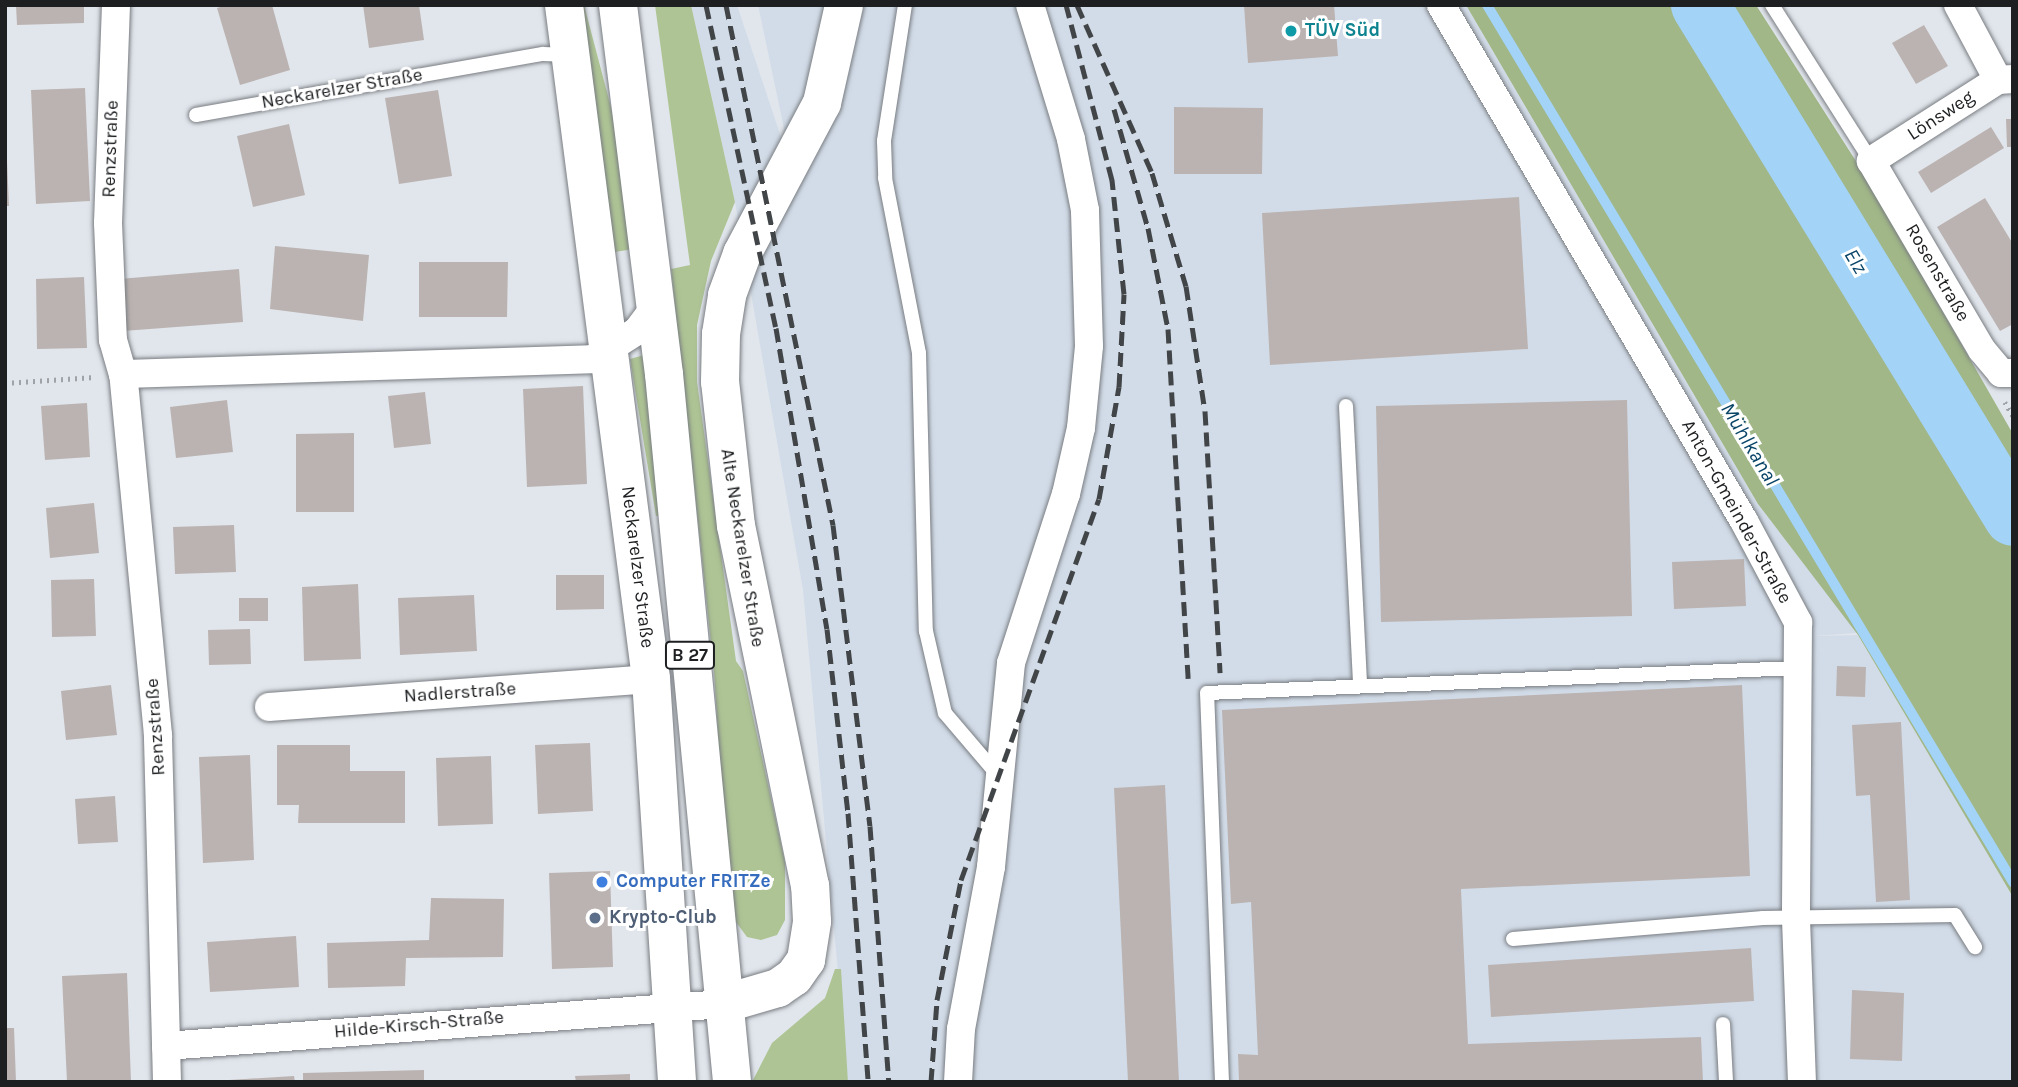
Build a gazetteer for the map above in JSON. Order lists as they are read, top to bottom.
{
  "streets": {
    "main road": ["Neckarelzer Straße", "Alte Neckarelzer Straße", "B 27"],
    "street": [
      "Lönsweg",
      "Renzstraße",
      "Rosenstraße",
      "Anton-Gmeinder-Straße",
      "Nadlerstraße",
      "Hilde-Kirsch-Straße"
    ]
  },
  "crossings": [
    ["Neckarelzer Straße", "Alte Neckarelzer Straße"],
    ["Neckarelzer Straße", "Nadlerstraße"],
    ["Neckarelzer Straße", "Hilde-Kirsch-Straße"],
    ["Lönsweg", "Rosenstraße"],
    ["Renzstraße", "Hilde-Kirsch-Straße"],
    ["Alte Neckarelzer Straße", "B 27"],
    ["Alte Neckarelzer Straße", "Hilde-Kirsch-Straße"]
  ],
  "water": ["Elz", "Mühlkanal"],
  "places": ["TÜV Süd", "Computer FRITZe", "Krypto-Club"]
}
